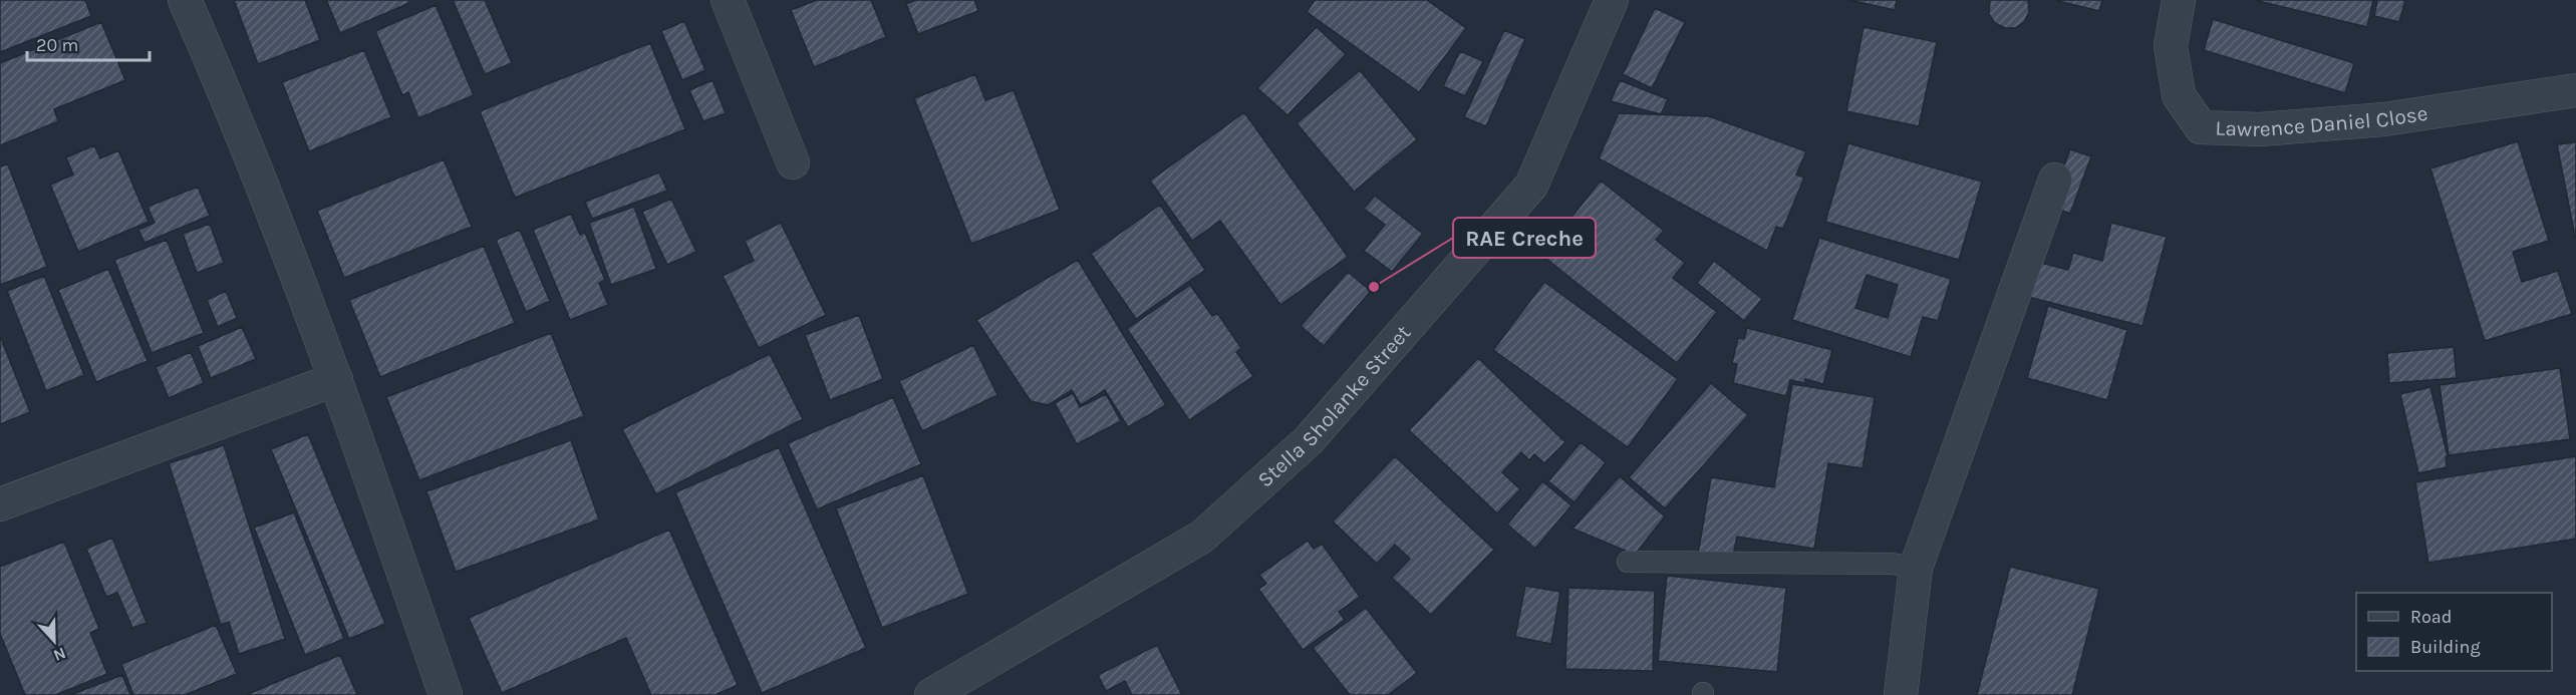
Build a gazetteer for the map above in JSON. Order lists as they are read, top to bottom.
{
  "streets": {
    "street": ["Lawrence Daniel Close", "Stella Sholanke Street"]
  },
  "places": ["RAE Creche"],
  "legend": ["Road", "Building"],
  "scale_bar": "20 m",
  "north": "bottom"
}
